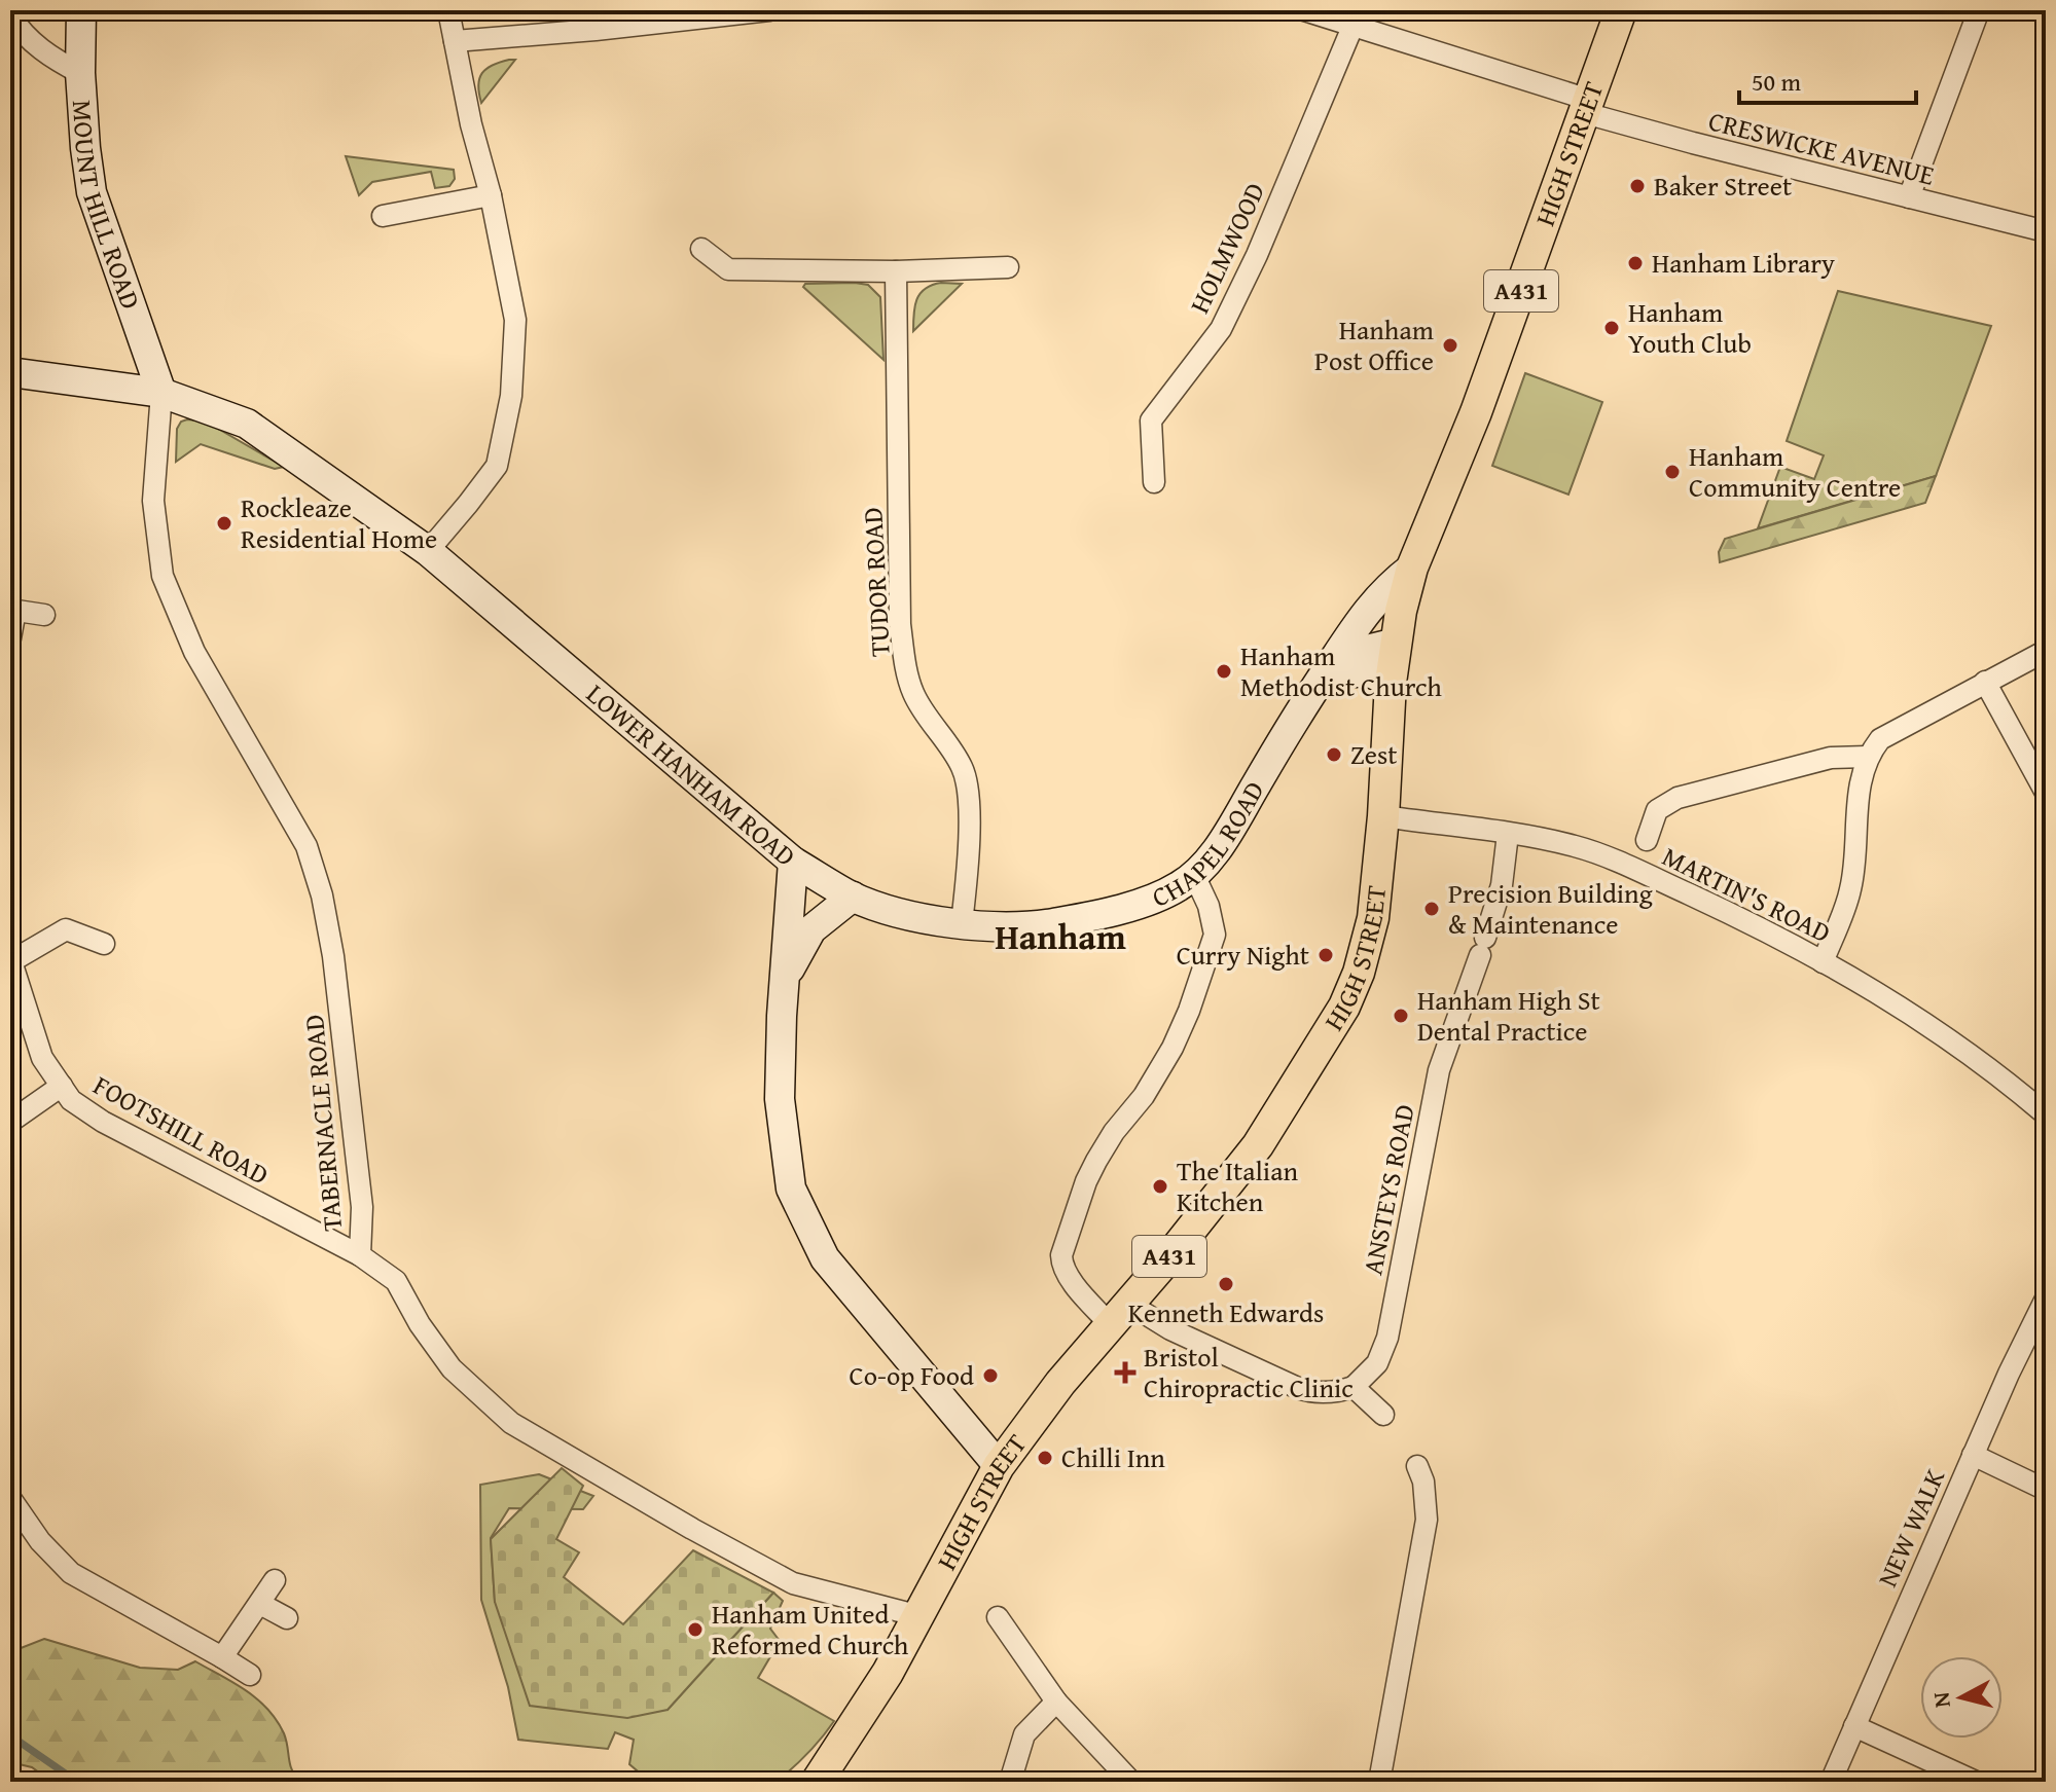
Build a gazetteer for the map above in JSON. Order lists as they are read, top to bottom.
{
  "streets": {
    "main road": [
      "HIGH STREET",
      "MOUNT HILL ROAD",
      "A431",
      "LOWER HANHAM ROAD",
      "CHAPEL ROAD"
    ],
    "street": [
      "CRESWICKE AVENUE",
      "HOLMWOOD",
      "TUDOR ROAD",
      "MARTIN'S ROAD",
      "TABERNACLE ROAD",
      "FOOTSHILL ROAD",
      "ANSTEYS ROAD",
      "NEW WALK"
    ]
  },
  "crossings": [
    ["CRESWICKE AVENUE", "HIGH STREET"],
    ["CRESWICKE AVENUE", "HOLMWOOD"],
    ["HIGH STREET", "LOWER HANHAM ROAD"],
    ["HIGH STREET", "CHAPEL ROAD"],
    ["HIGH STREET", "MARTIN'S ROAD"],
    ["HIGH STREET", "TABERNACLE ROAD"],
    ["MOUNT HILL ROAD", "LOWER HANHAM ROAD"],
    ["MOUNT HILL ROAD", "TABERNACLE ROAD"],
    ["TUDOR ROAD", "CHAPEL ROAD"],
    ["LOWER HANHAM ROAD", "CHAPEL ROAD"],
    ["LOWER HANHAM ROAD", "TABERNACLE ROAD"],
    ["MARTIN'S ROAD", "ANSTEYS ROAD"],
    ["TABERNACLE ROAD", "FOOTSHILL ROAD"]
  ],
  "districts": ["Hanham"],
  "places": {
    "other": [
      "Baker Street",
      "Hanham Library",
      "Hanham Youth Club",
      "Hanham Post Office",
      "Hanham Community Centre",
      "Rockleaze Residential Home",
      "Hanham Methodist Church",
      "Zest",
      "Precision Building & Maintenance",
      "Curry Night",
      "Hanham High St Dental Practice",
      "The Italian Kitchen",
      "Kenneth Edwards",
      "Co-op Food",
      "Chilli Inn",
      "Hanham United Reformed Church"
    ],
    "health": ["Bristol Chiropractic Clinic"]
  },
  "scale_bar": "50 m",
  "north": "left"
}
